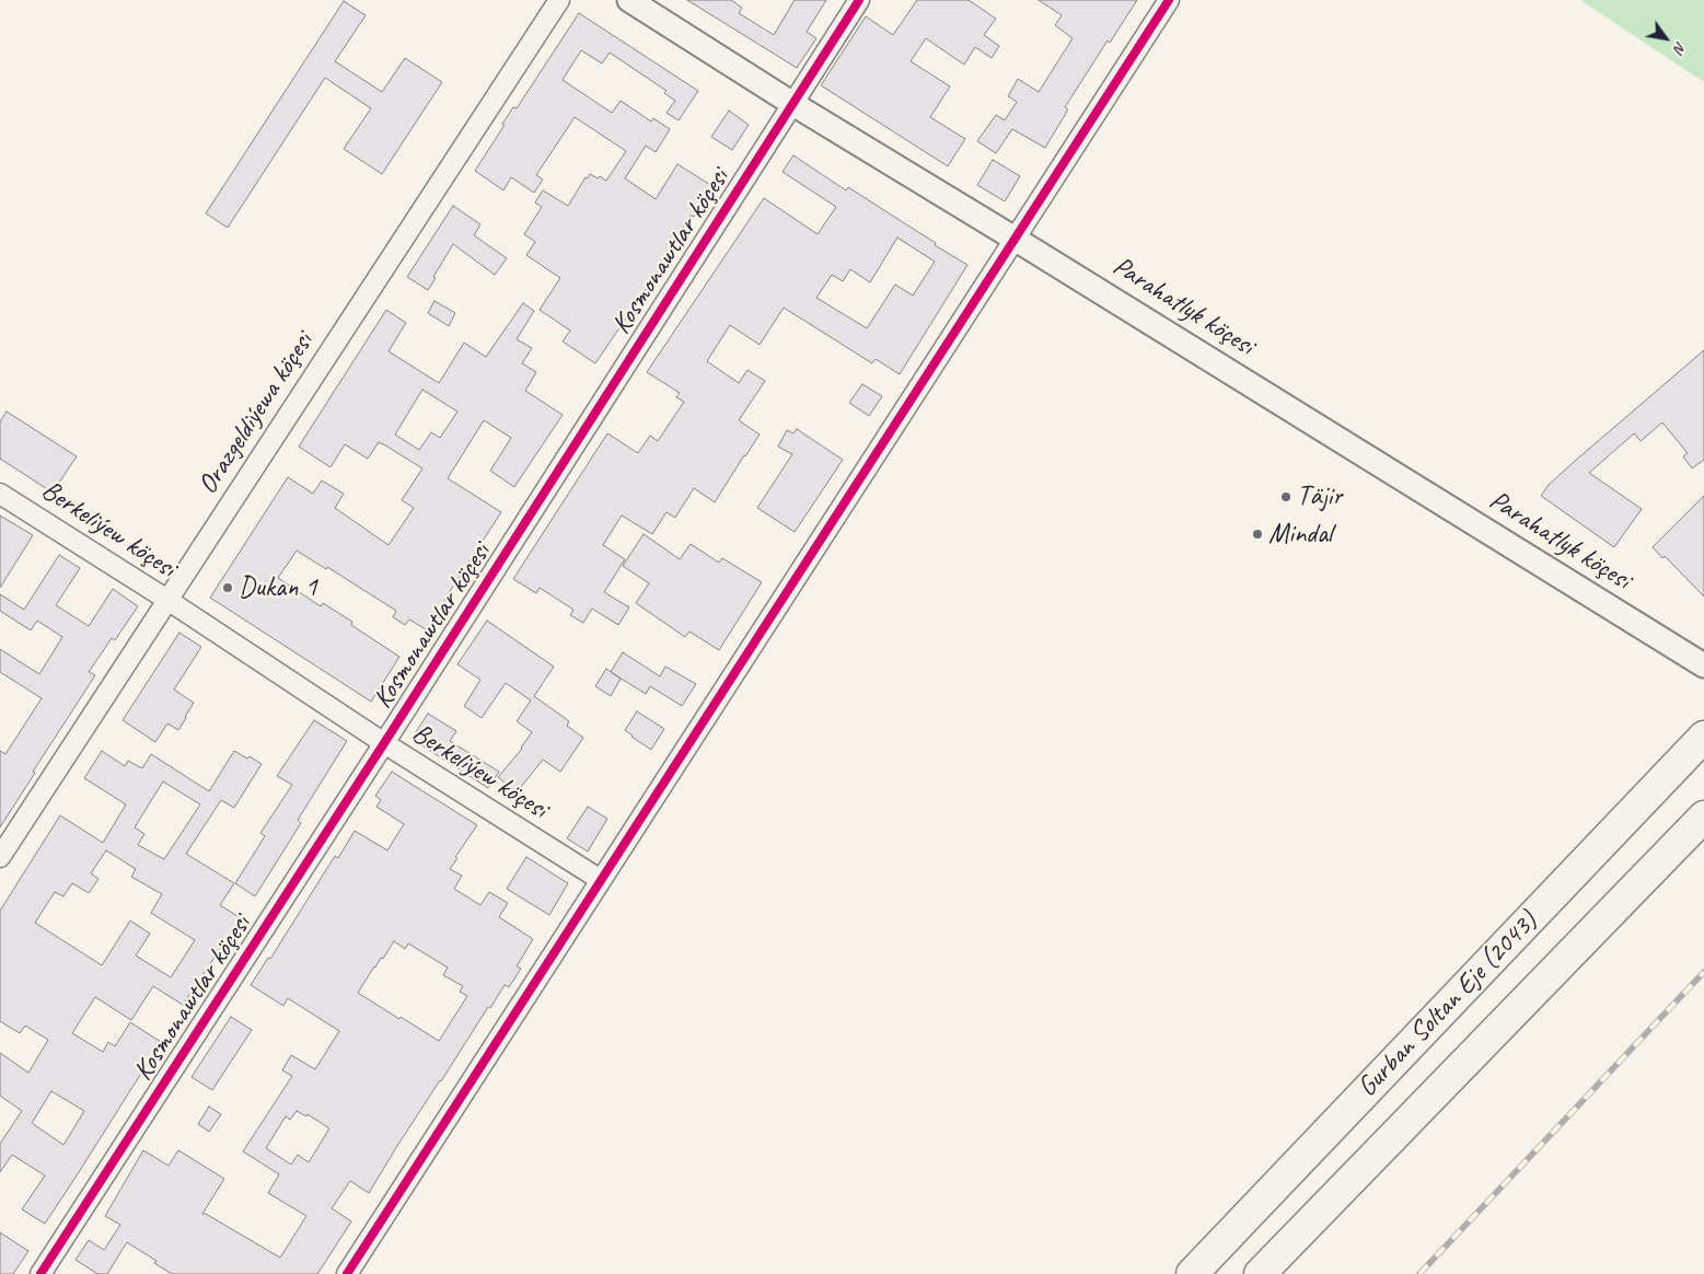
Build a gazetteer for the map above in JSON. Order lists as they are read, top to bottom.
{
  "streets": {
    "highway": ["Gurban Soltan Eje (2043)"],
    "street": [
      "Kosmonawtlar köçesi",
      "Parahatlyk köçesi",
      "Orazgeldiýewa köçesi",
      "Berkeliýew köçesi"
    ]
  },
  "crossings": [
    ["Kosmonawtlar köçesi", "Parahatlyk köçesi"],
    ["Kosmonawtlar köçesi", "Berkeliýew köçesi"],
    ["Orazgeldiýewa köçesi", "Berkeliýew köçesi"]
  ],
  "places": ["Täjir", "Mindal", "Dukan 1"],
  "north": "bottom right"
}
